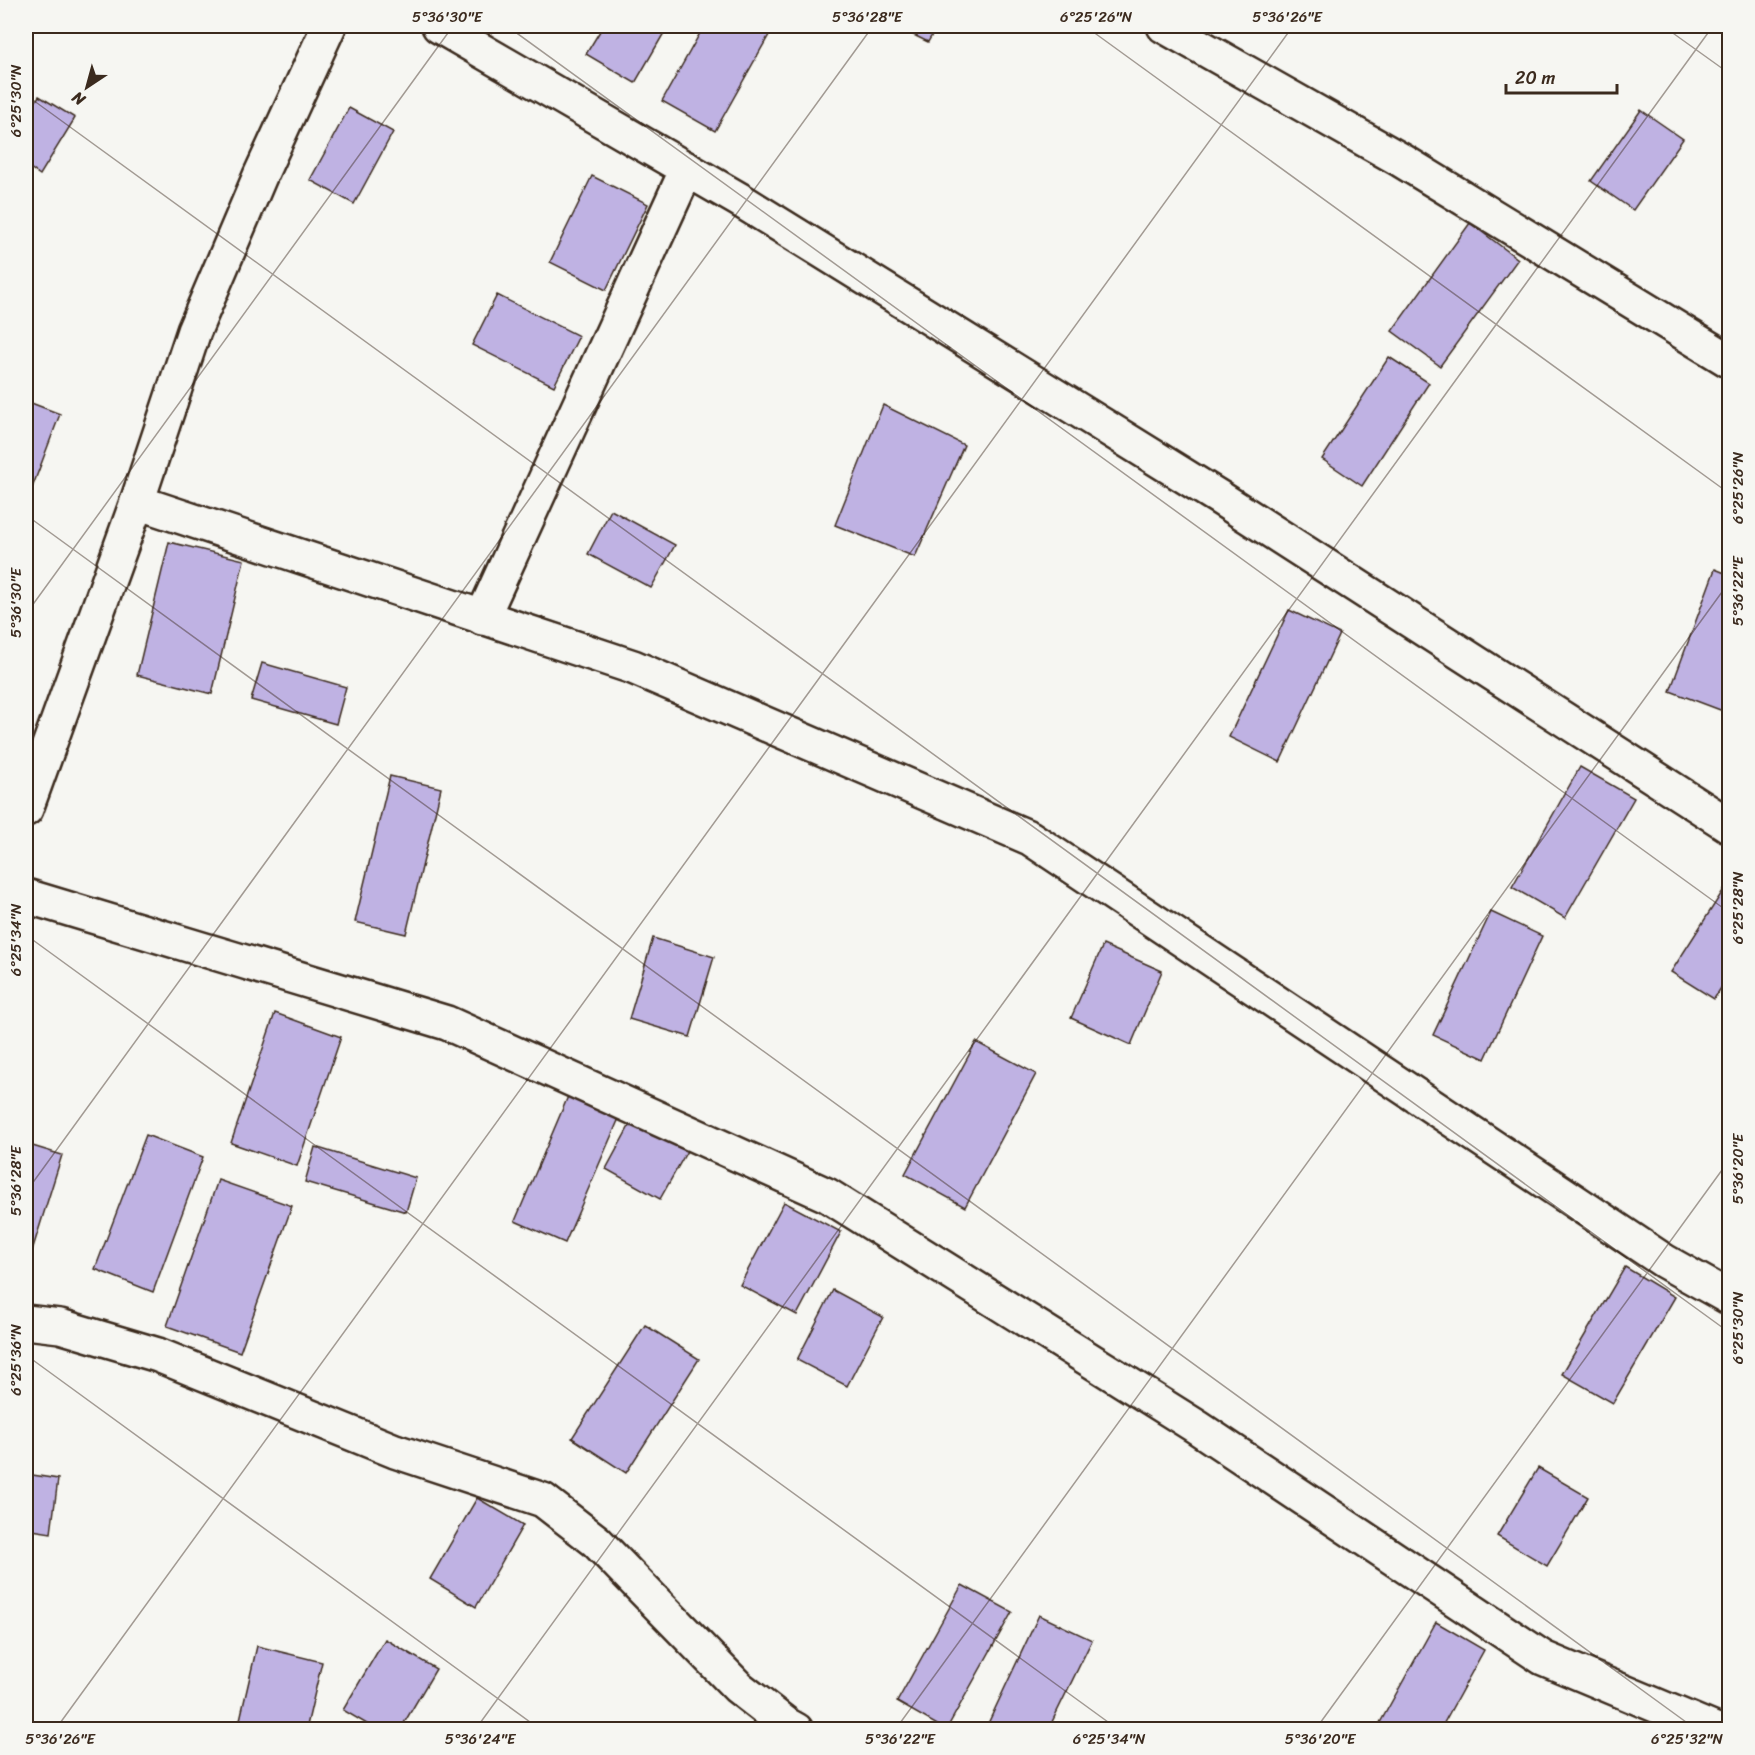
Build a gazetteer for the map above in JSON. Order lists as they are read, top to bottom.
{
  "scale_bar": "20 m",
  "north": "bottom left",
  "coordinates": [
    "5°36'30\"E",
    "5°36'28\"E",
    "6°25'26\"N",
    "5°36'26\"E",
    "6°25'30\"N",
    "5°36'22\"E",
    "6°25'28\"N",
    "6°25'34\"N",
    "5°36'20\"E",
    "6°25'36\"N",
    "5°36'24\"E",
    "6°25'32\"N"
  ]
}
